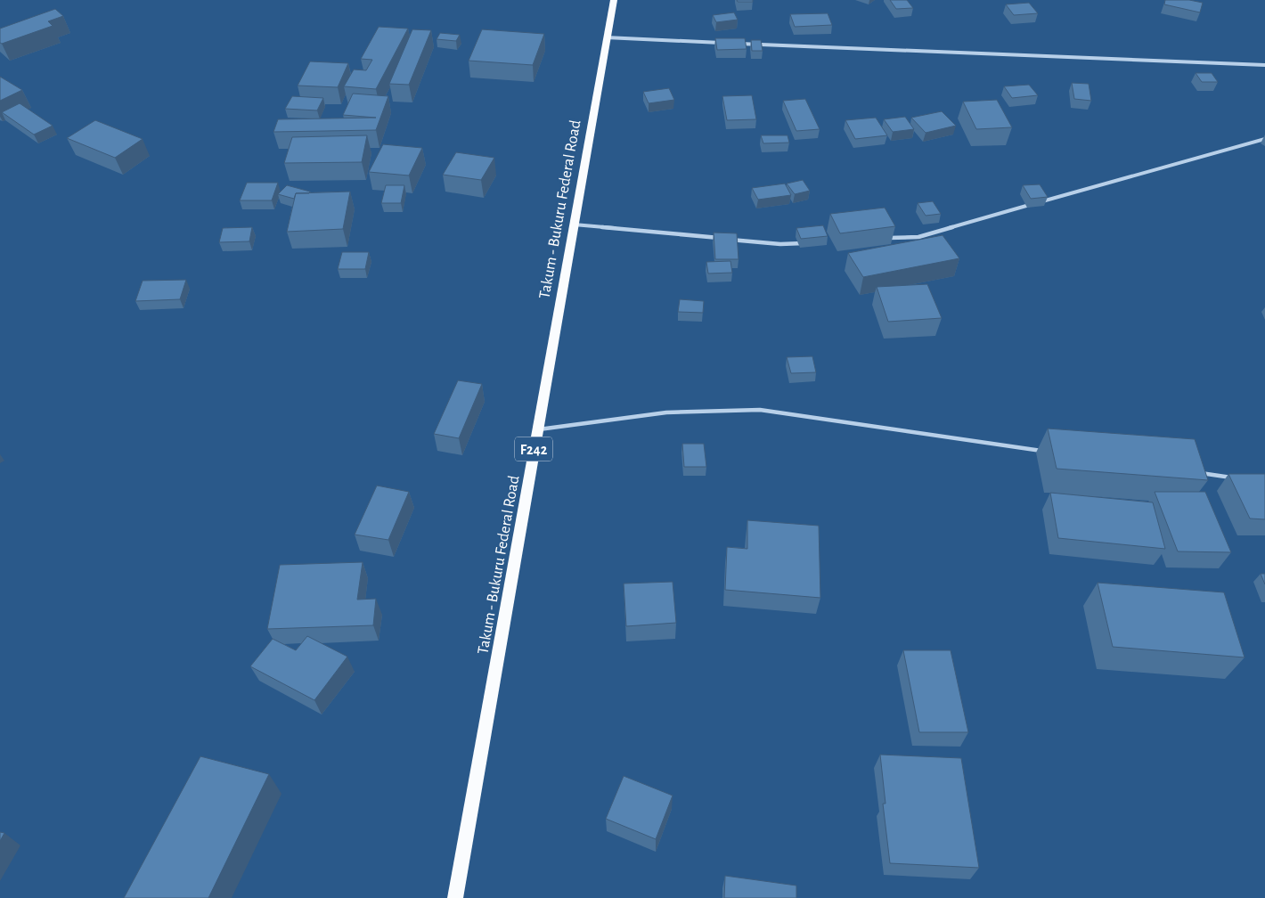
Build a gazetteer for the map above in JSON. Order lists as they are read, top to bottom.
{
  "streets": {
    "main road": ["Takum - Bukuru Federal Road", "F242"]
  }
}
